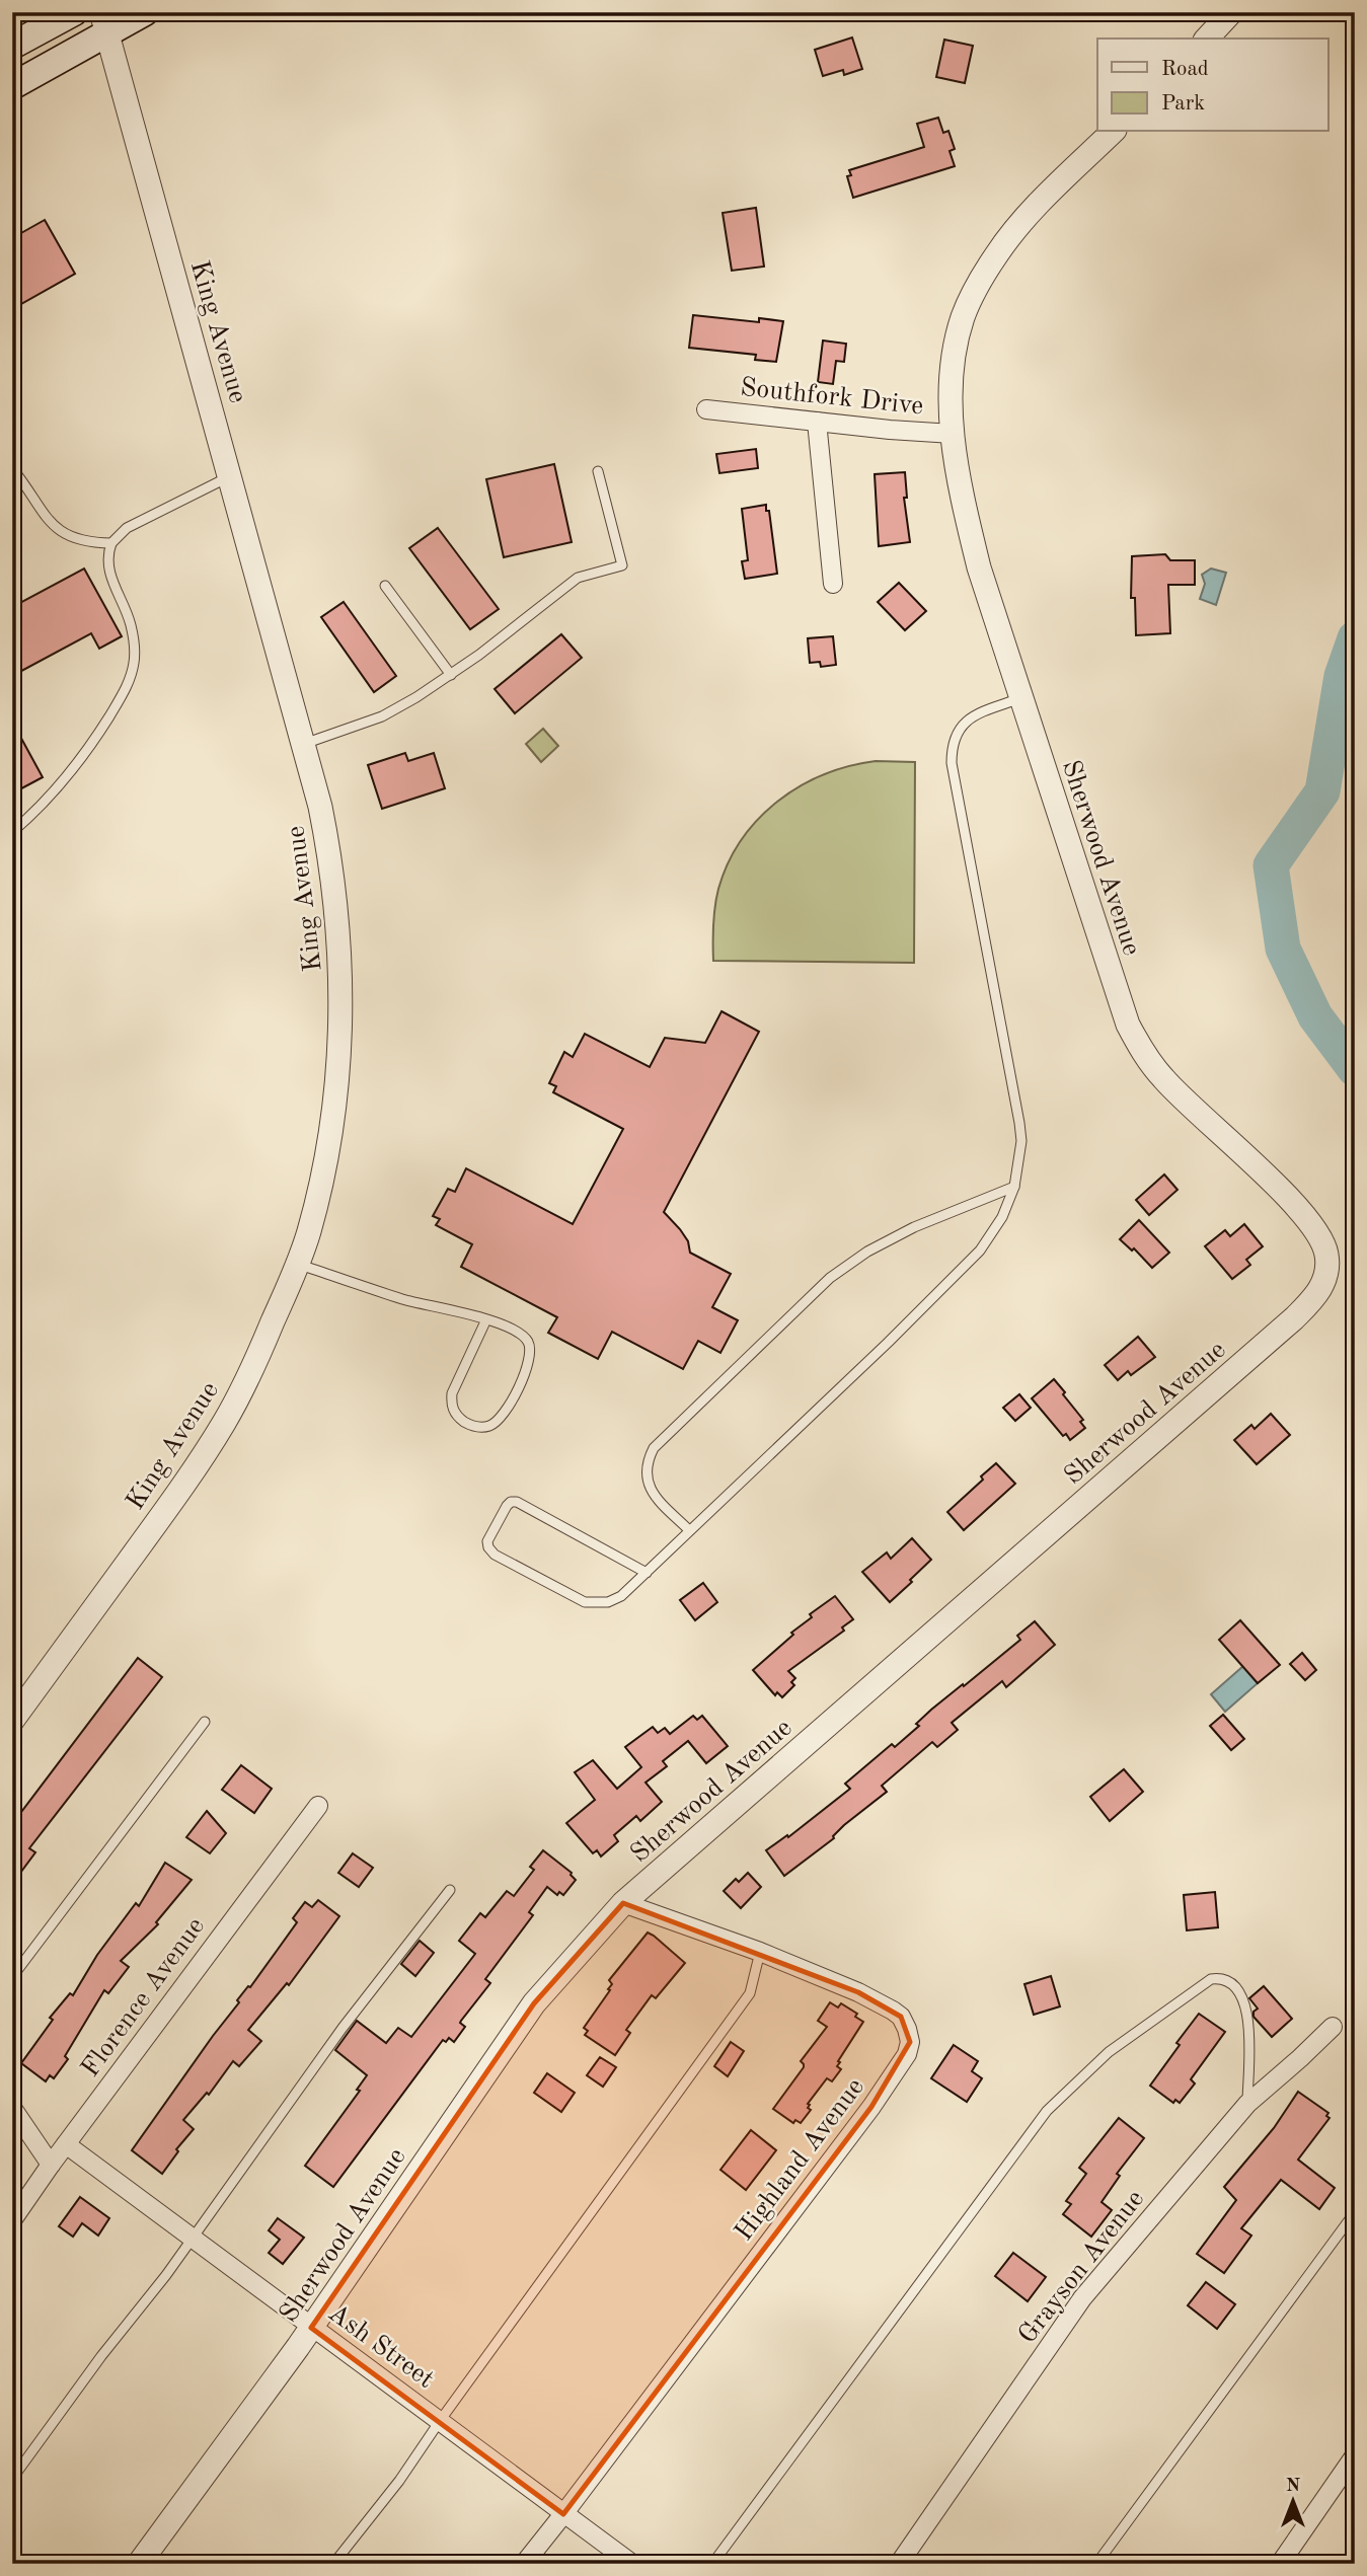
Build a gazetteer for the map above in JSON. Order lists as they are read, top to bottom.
{
  "streets": {
    "street": [
      "King Avenue",
      "Southfork Drive",
      "Sherwood Avenue",
      "Florence Avenue",
      "Highland Avenue",
      "Grayson Avenue",
      "Ash Street"
    ]
  },
  "crossings": [
    ["Southfork Drive", "Sherwood Avenue"],
    ["Sherwood Avenue", "Highland Avenue"],
    ["Sherwood Avenue", "Ash Street"],
    ["Florence Avenue", "Ash Street"],
    ["Highland Avenue", "Ash Street"]
  ],
  "legend": ["Road", "Park"],
  "north": "top"
}
